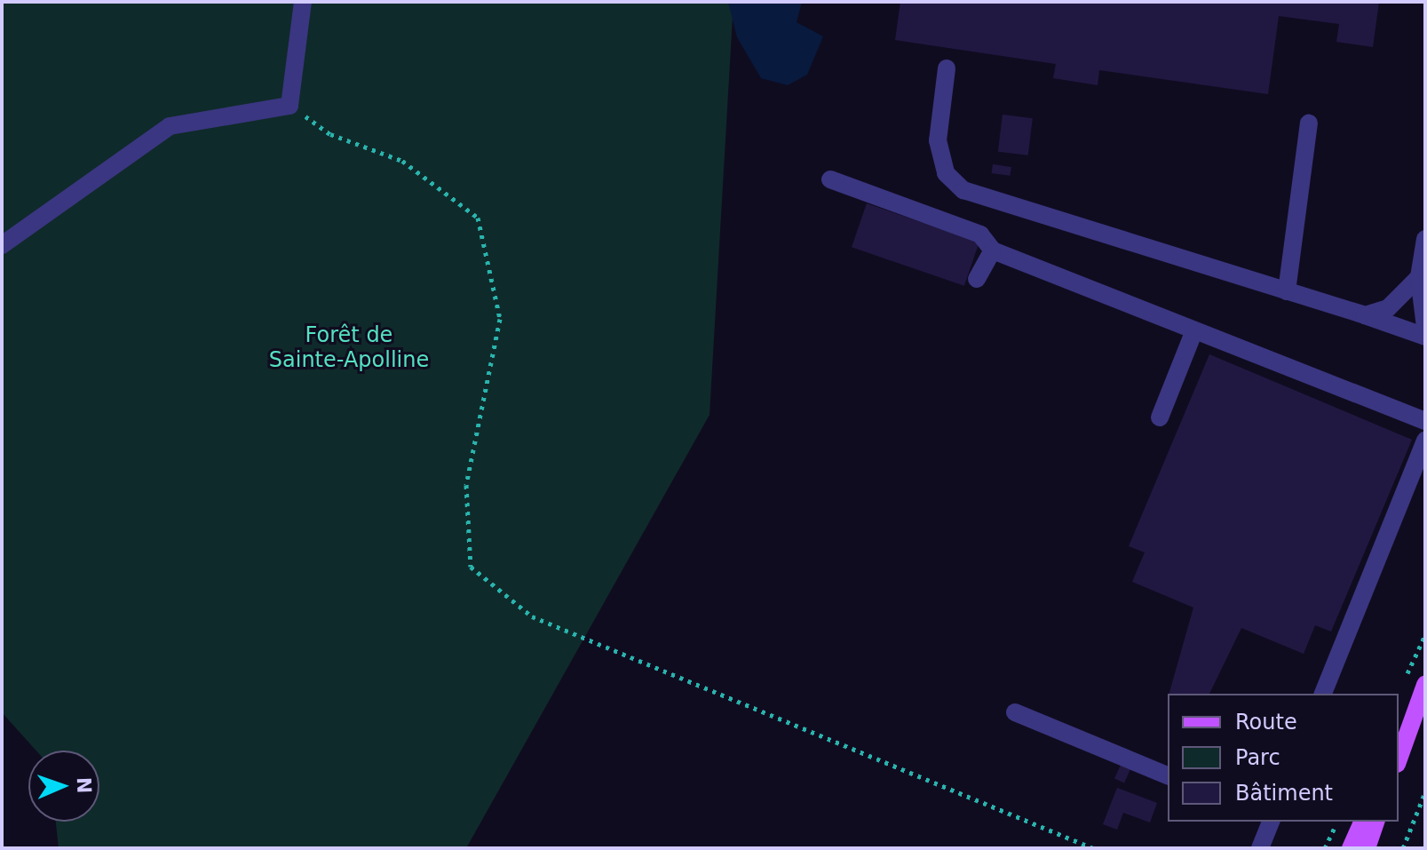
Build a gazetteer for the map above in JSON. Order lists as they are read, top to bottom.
{
  "parks": ["Forêt de Sainte-Apolline"],
  "legend": ["Route", "Parc", "Bâtiment"],
  "north": "right"
}
